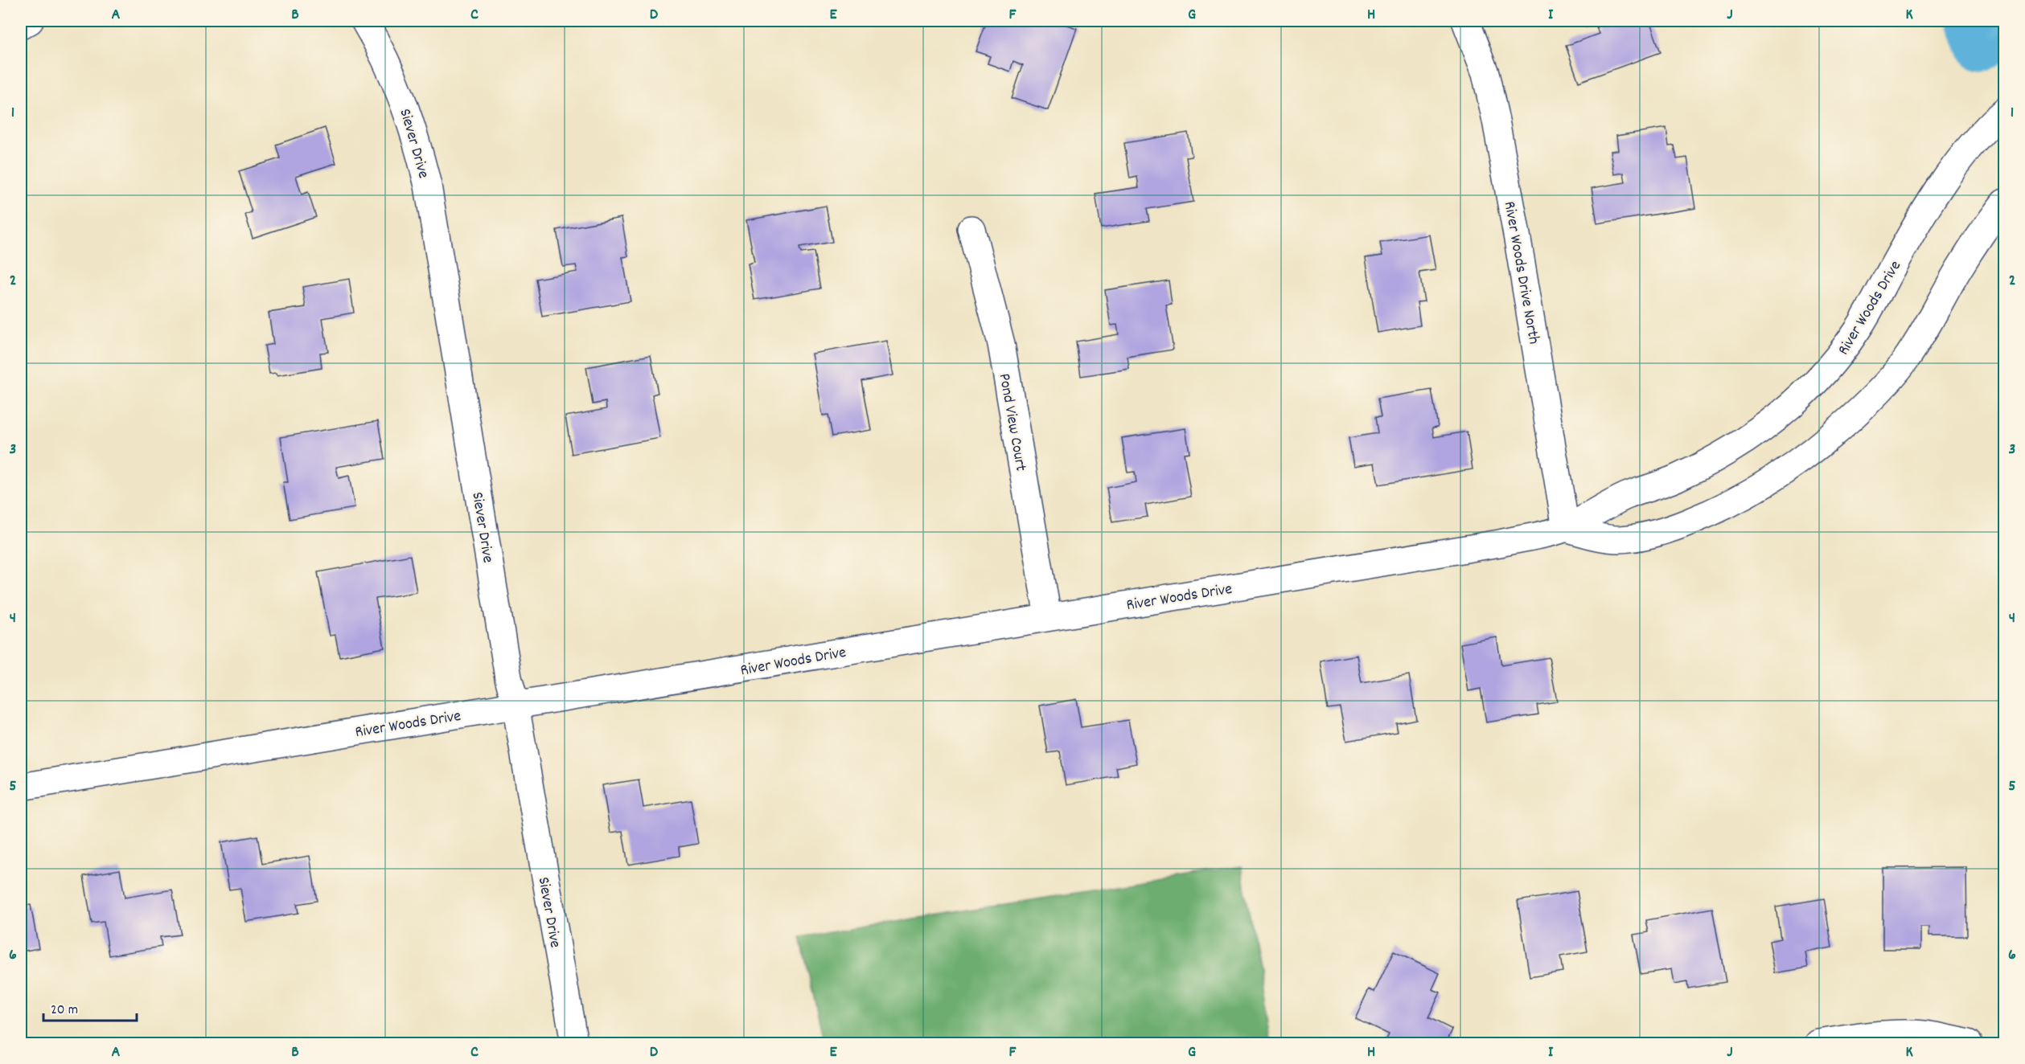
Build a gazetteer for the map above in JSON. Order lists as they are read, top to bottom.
{
  "streets": {
    "street": [
      "Siever Drive",
      "River Woods Drive North",
      "River Woods Drive",
      "Pond View Court"
    ]
  },
  "crossings": [
    ["Siever Drive", "River Woods Drive"],
    ["River Woods Drive North", "River Woods Drive"],
    ["River Woods Drive", "Pond View Court"]
  ],
  "scale_bar": "20 m",
  "grid": {
    "columns": [
      "A",
      "B",
      "C",
      "D",
      "E",
      "F",
      "G",
      "H",
      "I",
      "J",
      "K"
    ],
    "rows": [
      "1",
      "2",
      "3",
      "4",
      "5",
      "6"
    ]
  }
}
